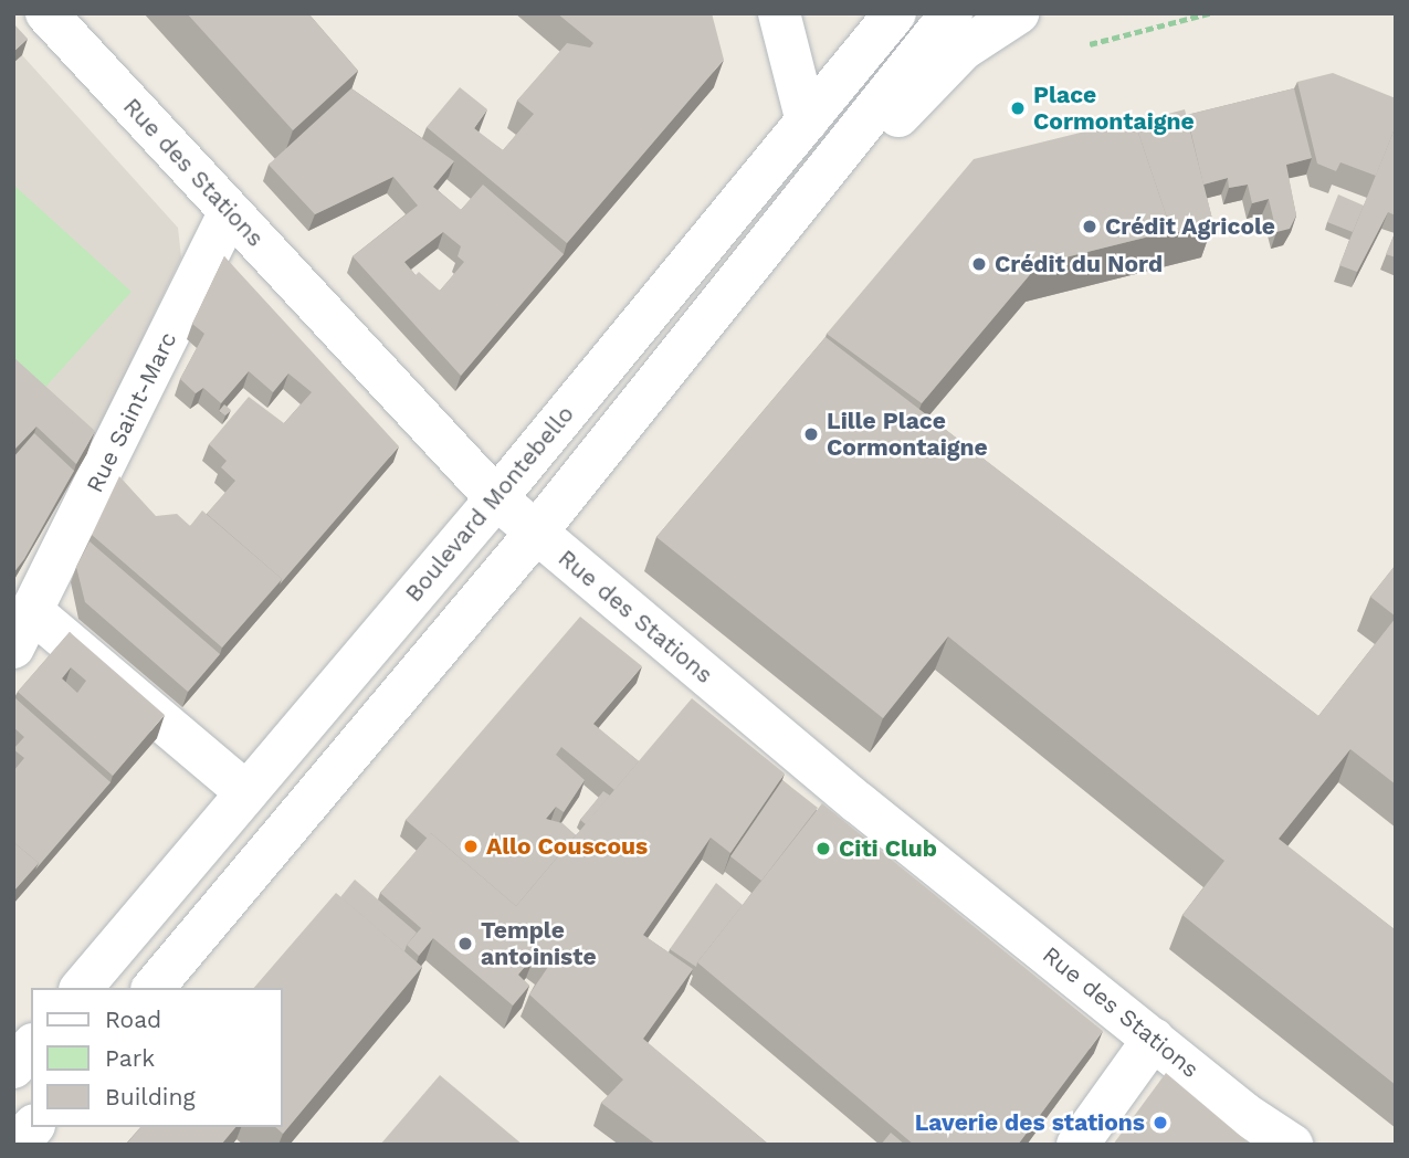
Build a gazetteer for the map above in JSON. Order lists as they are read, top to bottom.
{
  "streets": {
    "main road": ["Rue des Stations", "Rue Saint-Marc", "Boulevard Montebello"]
  },
  "crossings": [
    ["Rue des Stations", "Rue Saint-Marc"],
    ["Rue des Stations", "Boulevard Montebello"]
  ],
  "places": [
    "Place Cormontaigne",
    "Crédit Agricole",
    "Crédit du Nord",
    "Lille Place Cormontaigne",
    "Allo Couscous",
    "Citi Club",
    "Temple antoiniste",
    "Laverie des stations"
  ],
  "legend": ["Road", "Park", "Building"]
}
